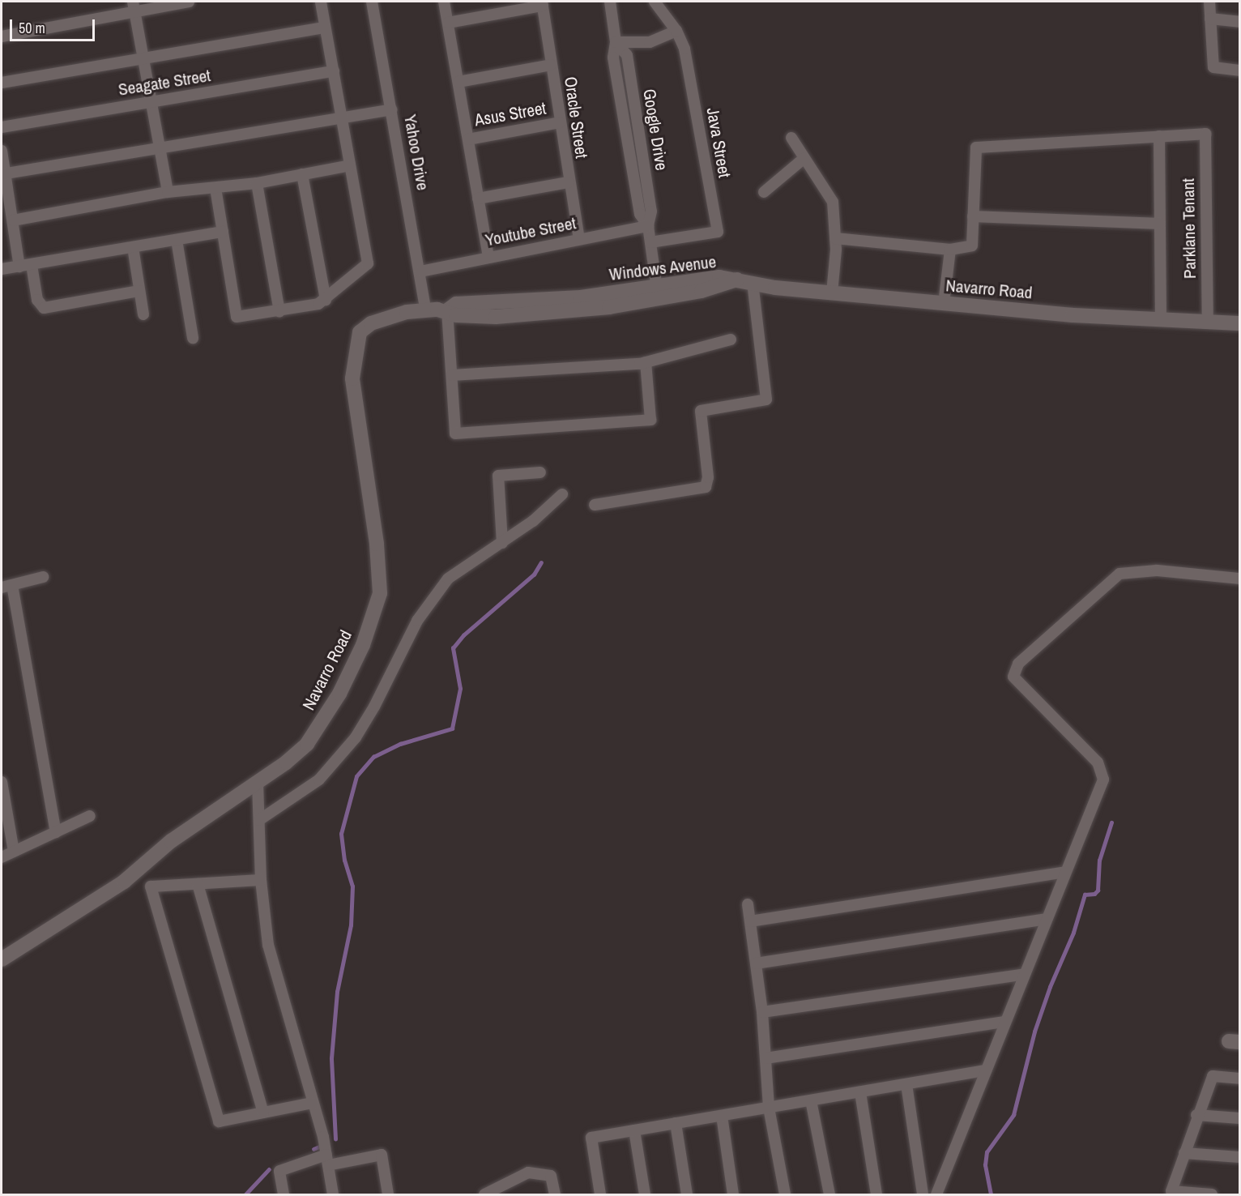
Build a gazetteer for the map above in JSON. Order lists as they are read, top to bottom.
{
  "streets": {
    "street": [
      "Seagate Street",
      "Asus Street",
      "Oracle Street",
      "Google Drive",
      "Java Street",
      "Yahoo Drive",
      "Parklane Tenant",
      "Youtube Street",
      "Windows Avenue",
      "Navarro Road"
    ]
  },
  "crossings": [
    ["Asus Street", "Oracle Street"],
    ["Oracle Street", "Youtube Street"],
    ["Google Drive", "Java Street"],
    ["Google Drive", "Youtube Street"],
    ["Google Drive", "Windows Avenue"],
    ["Yahoo Drive", "Youtube Street"],
    ["Yahoo Drive", "Navarro Road"],
    ["Parklane Tenant", "Navarro Road"],
    ["Windows Avenue", "Navarro Road"]
  ],
  "scale_bar": "50 m"
}
